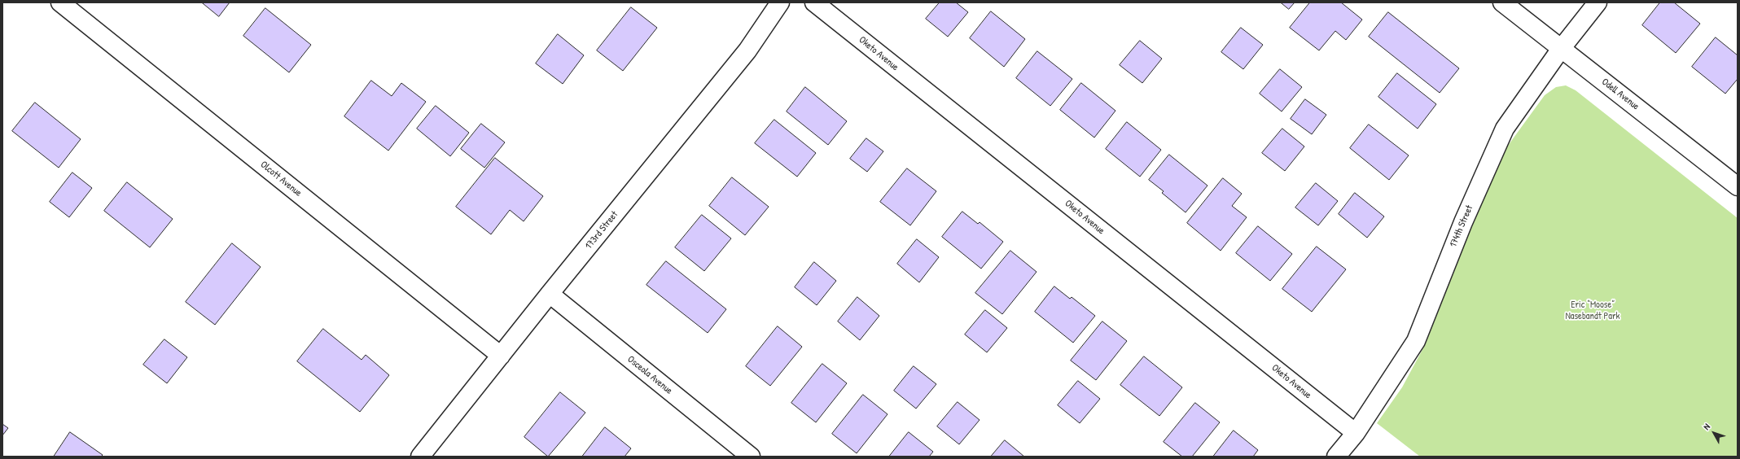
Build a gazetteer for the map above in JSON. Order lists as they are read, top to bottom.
{
  "streets": {
    "street": [
      "Oketo Avenue",
      "Odell Avenue",
      "Olcott Avenue",
      "174th Street",
      "173rd Street",
      "Osceola Avenue"
    ]
  },
  "crossings": [
    ["Oketo Avenue", "174th Street"],
    ["Odell Avenue", "174th Street"],
    ["Olcott Avenue", "173rd Street"],
    ["173rd Street", "Osceola Avenue"]
  ],
  "parks": ["Eric “Moose” Nasebandt Park"],
  "north": "top left"
}
